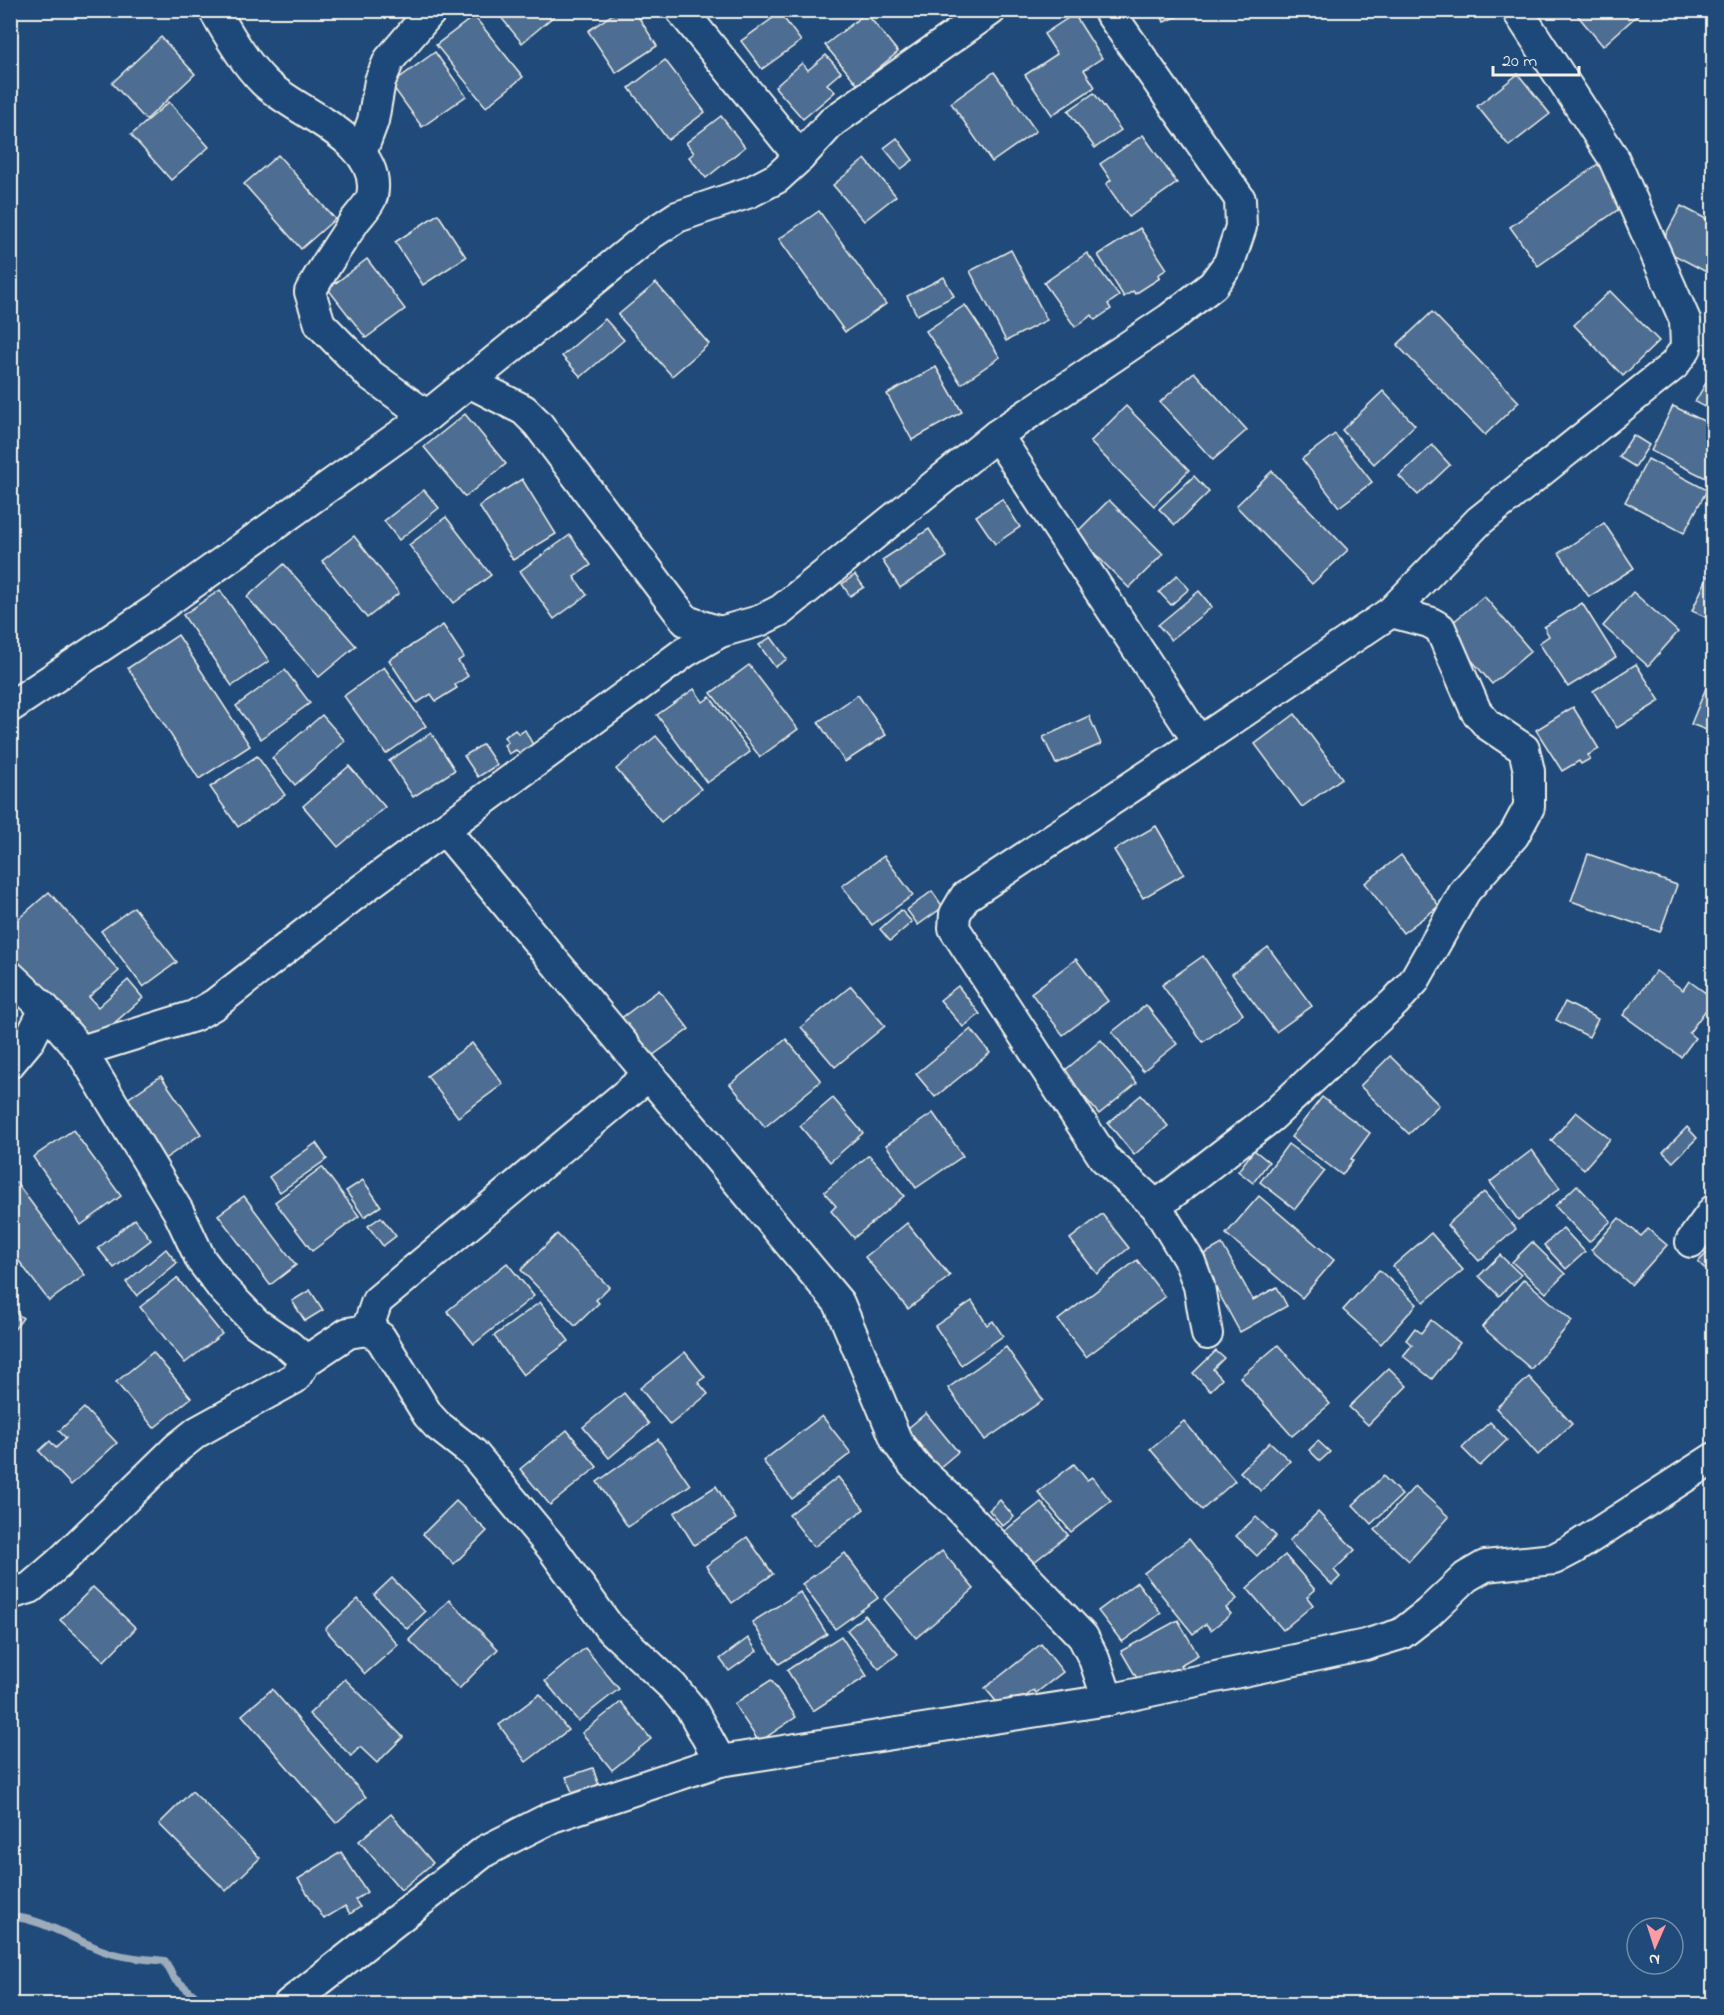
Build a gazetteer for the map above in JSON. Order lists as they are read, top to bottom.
{
  "scale_bar": "20 m",
  "north": "bottom"
}
